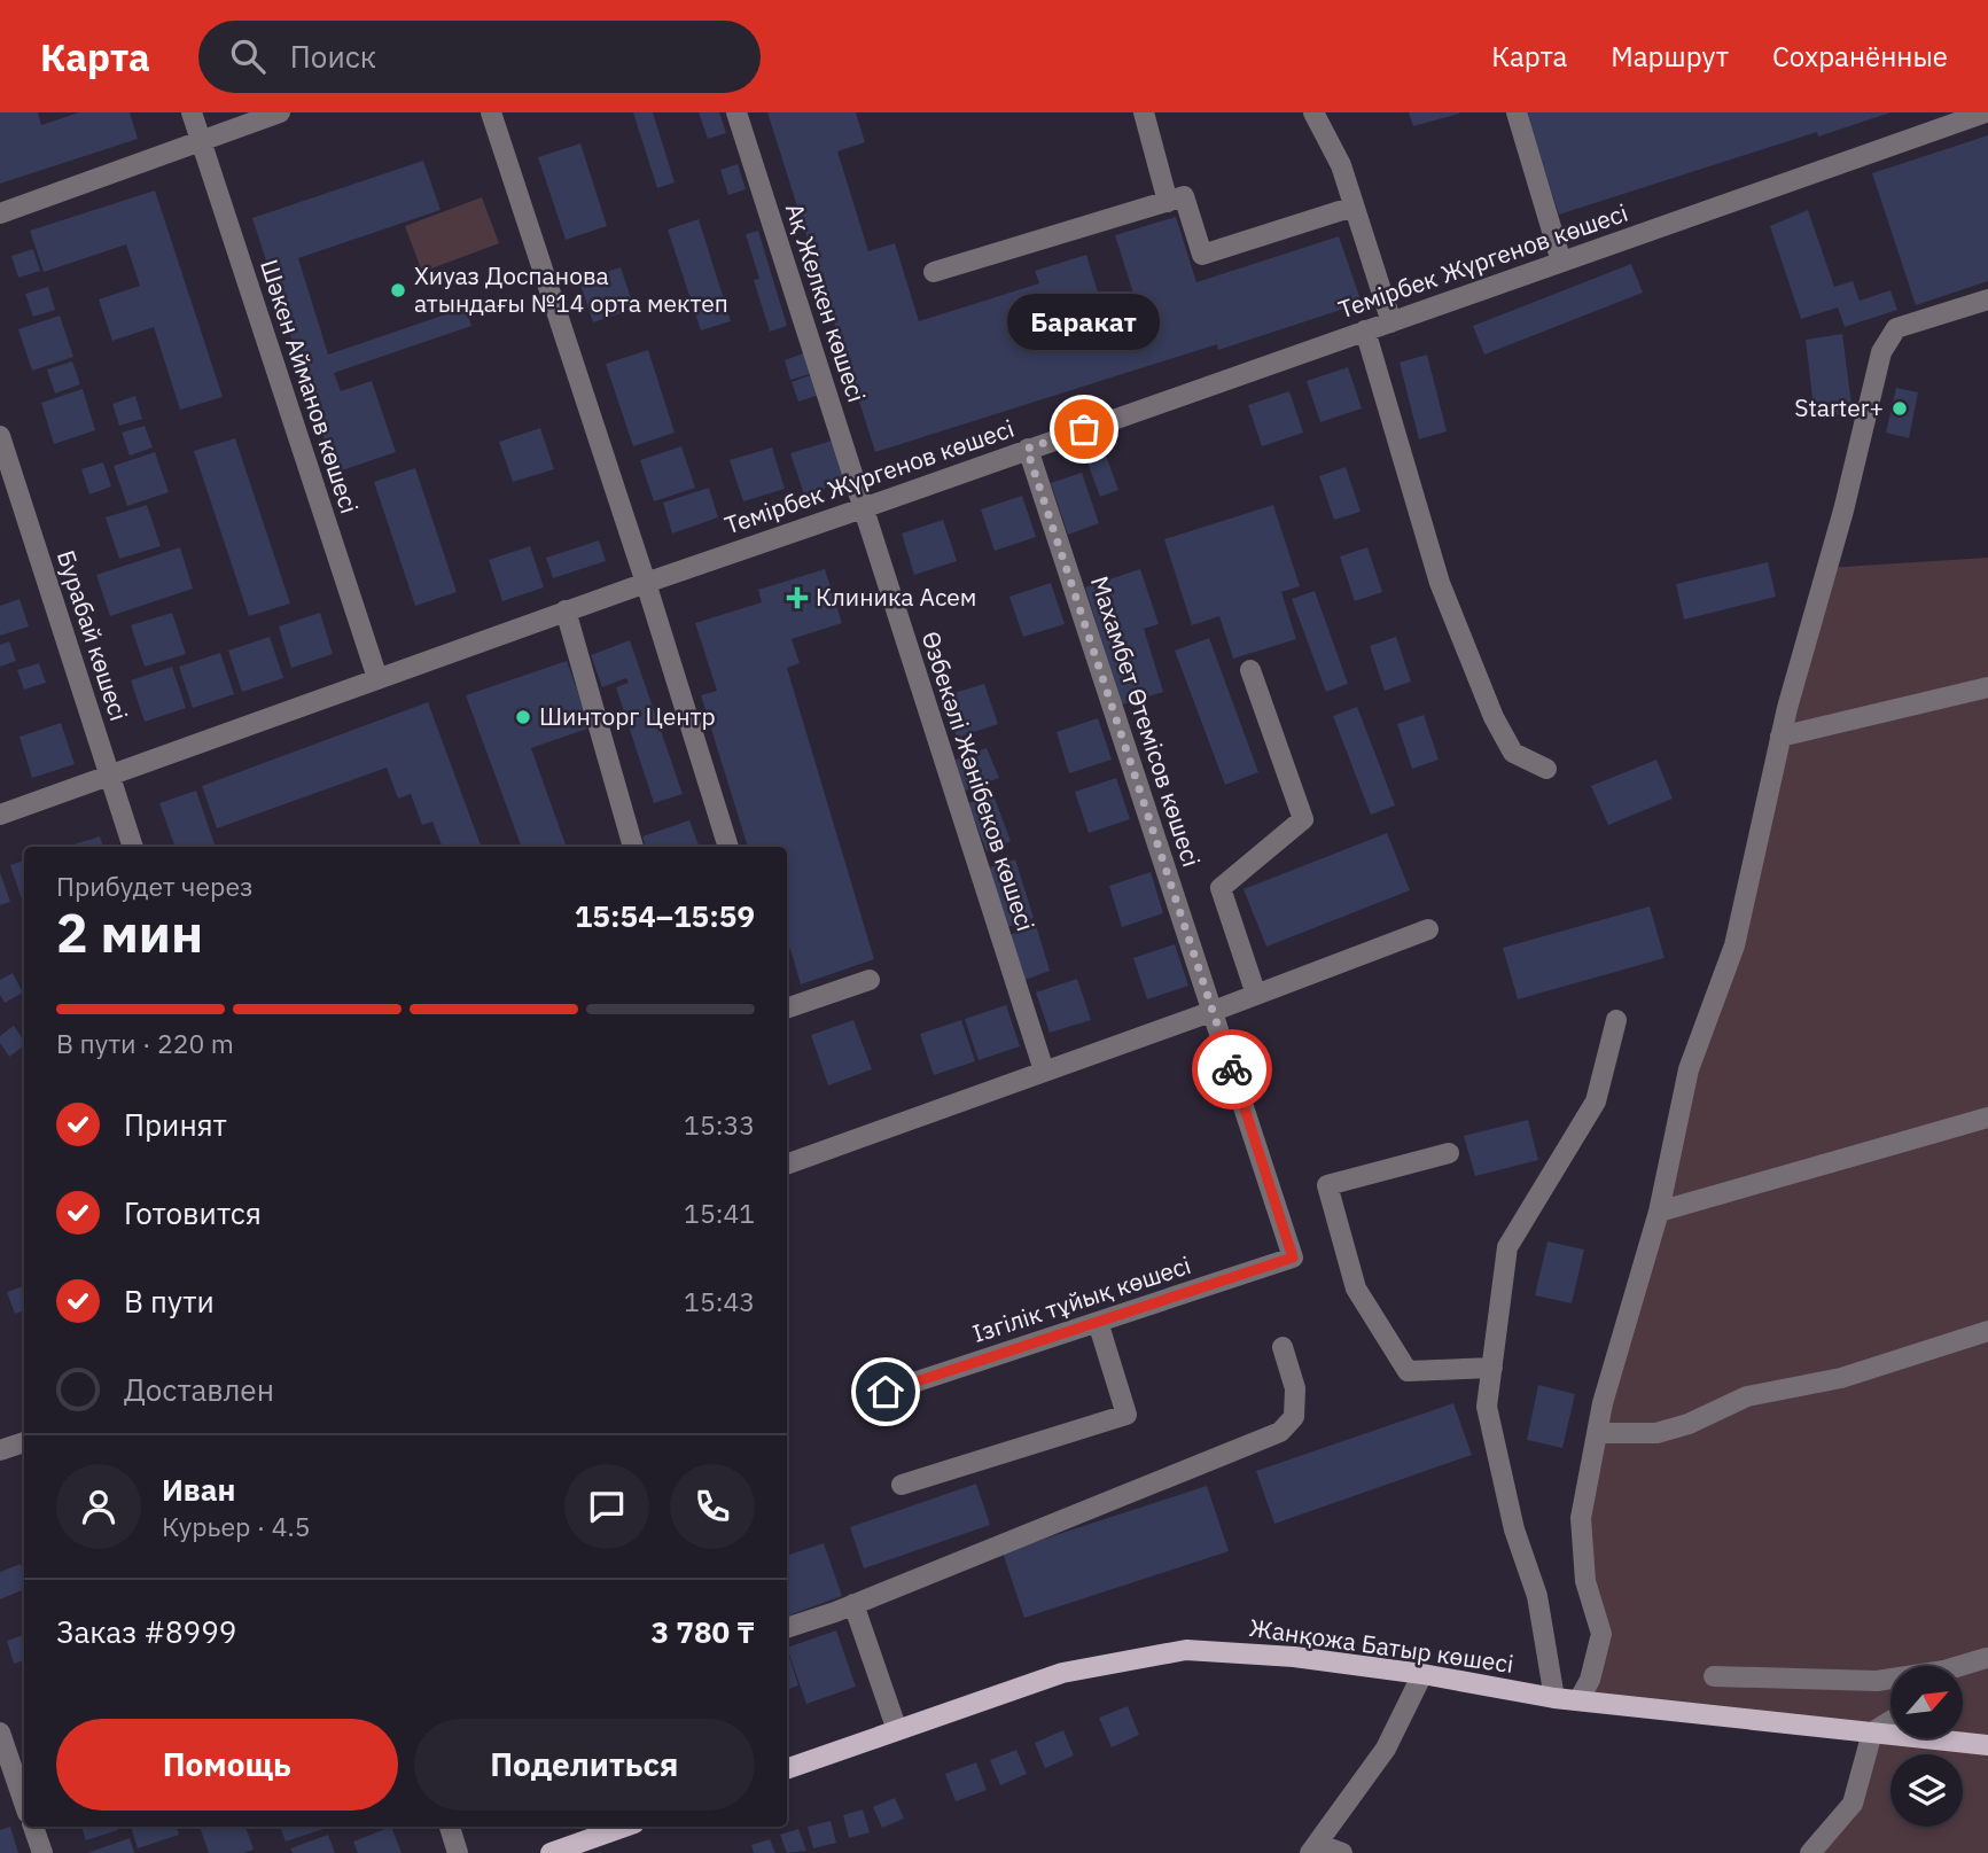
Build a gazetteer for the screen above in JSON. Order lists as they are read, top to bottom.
{
  "streets": {
    "main road": ["Жанқожа Батыр көшесі"],
    "street": [
      "Темірбек Жүргенов көшесі",
      "Ақ Желкен көшесі",
      "Шәкен Айманов көшесі",
      "Бурабай көшесі",
      "Махамбет Өтемісов көшесі",
      "Өзбекәлі Жәнібеков көшесі",
      "Ізгілік тұйық көшесі"
    ]
  },
  "crossings": [
    ["Темірбек Жүргенов көшесі", "Ақ Желкен көшесі"],
    ["Темірбек Жүргенов көшесі", "Шәкен Айманов көшесі"],
    ["Темірбек Жүргенов көшесі", "Бурабай көшесі"],
    ["Темірбек Жүргенов көшесі", "Махамбет Өтемісов көшесі"],
    ["Темірбек Жүргенов көшесі", "Өзбекәлі Жәнібеков көшесі"],
    ["Ақ Желкен көшесі", "Өзбекәлі Жәнібеков көшесі"],
    ["Махамбет Өтемісов көшесі", "Ізгілік тұйық көшесі"]
  ],
  "places": {
    "other": [
      "Хиуаз Доспанова атындағы №14 орта мектеп",
      "Starter+",
      "Баракат",
      "Шинторг Центр"
    ],
    "health": ["Клиника Асем"]
  },
  "north": "top right",
  "page": {
    "header": "Карта",
    "search": "Поиск",
    "nav": ["Карта", "Маршрут", "Сохранённые"],
    "bubble": "Баракат",
    "heading": ["2 мин", "Прибудет через", "15:54–15:59"],
    "panel": [
      "Иван",
      "Курьер · 4.5",
      "Заказ #8999",
      "3 780 ₸"
    ],
    "bar": "В пути · 220 m",
    "list": [
      ["Принят", "15:33"],
      ["Готовится", "15:41"],
      ["В пути", "15:43"],
      "Доставлен"
    ],
    "buttons": ["Помощь", "Поделиться"]
  }
}
